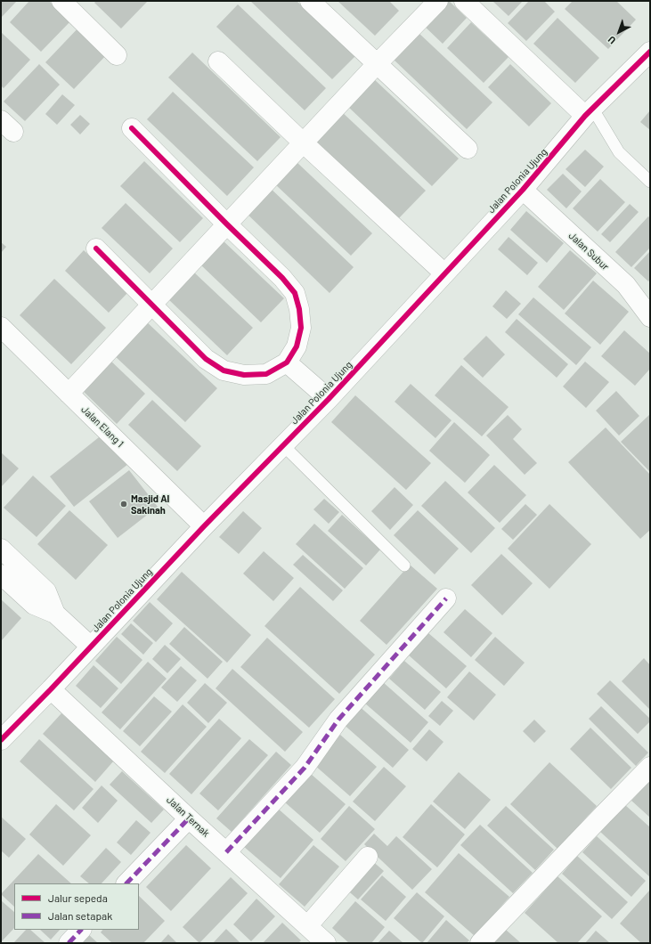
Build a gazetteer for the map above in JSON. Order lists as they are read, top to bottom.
{
  "streets": {
    "street": [
      "Jalan Polonia Ujung",
      "Jalan Subur",
      "Jalan Elang 1",
      "Jalan Ternak"
    ]
  },
  "crossings": [
    ["Jalan Polonia Ujung", "Jalan Subur"],
    ["Jalan Polonia Ujung", "Jalan Elang 1"],
    ["Jalan Polonia Ujung", "Jalan Ternak"]
  ],
  "places": ["Masjid Al Sakinah"],
  "legend": ["Jalur sepeda", "Jalan setapak"],
  "north": "bottom left"
}
